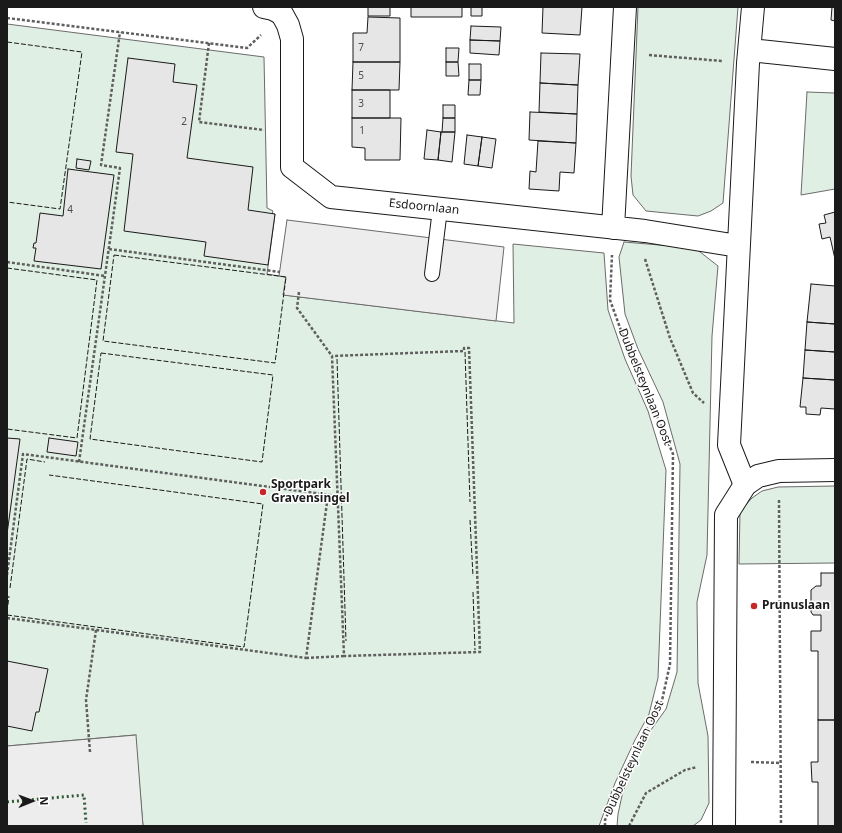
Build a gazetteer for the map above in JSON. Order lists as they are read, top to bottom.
{
  "streets": {
    "street": ["Esdoornlaan"],
    "path": ["Dubbelsteynlaan Oost"]
  },
  "crossings": [
    ["Esdoornlaan", "Dubbelsteynlaan Oost"]
  ],
  "places": ["Sportpark Gravensingel", "Prunuslaan"],
  "house_numbers": [
    "7",
    "5",
    "3",
    "2",
    "1",
    "4"
  ],
  "north": "right"
}
